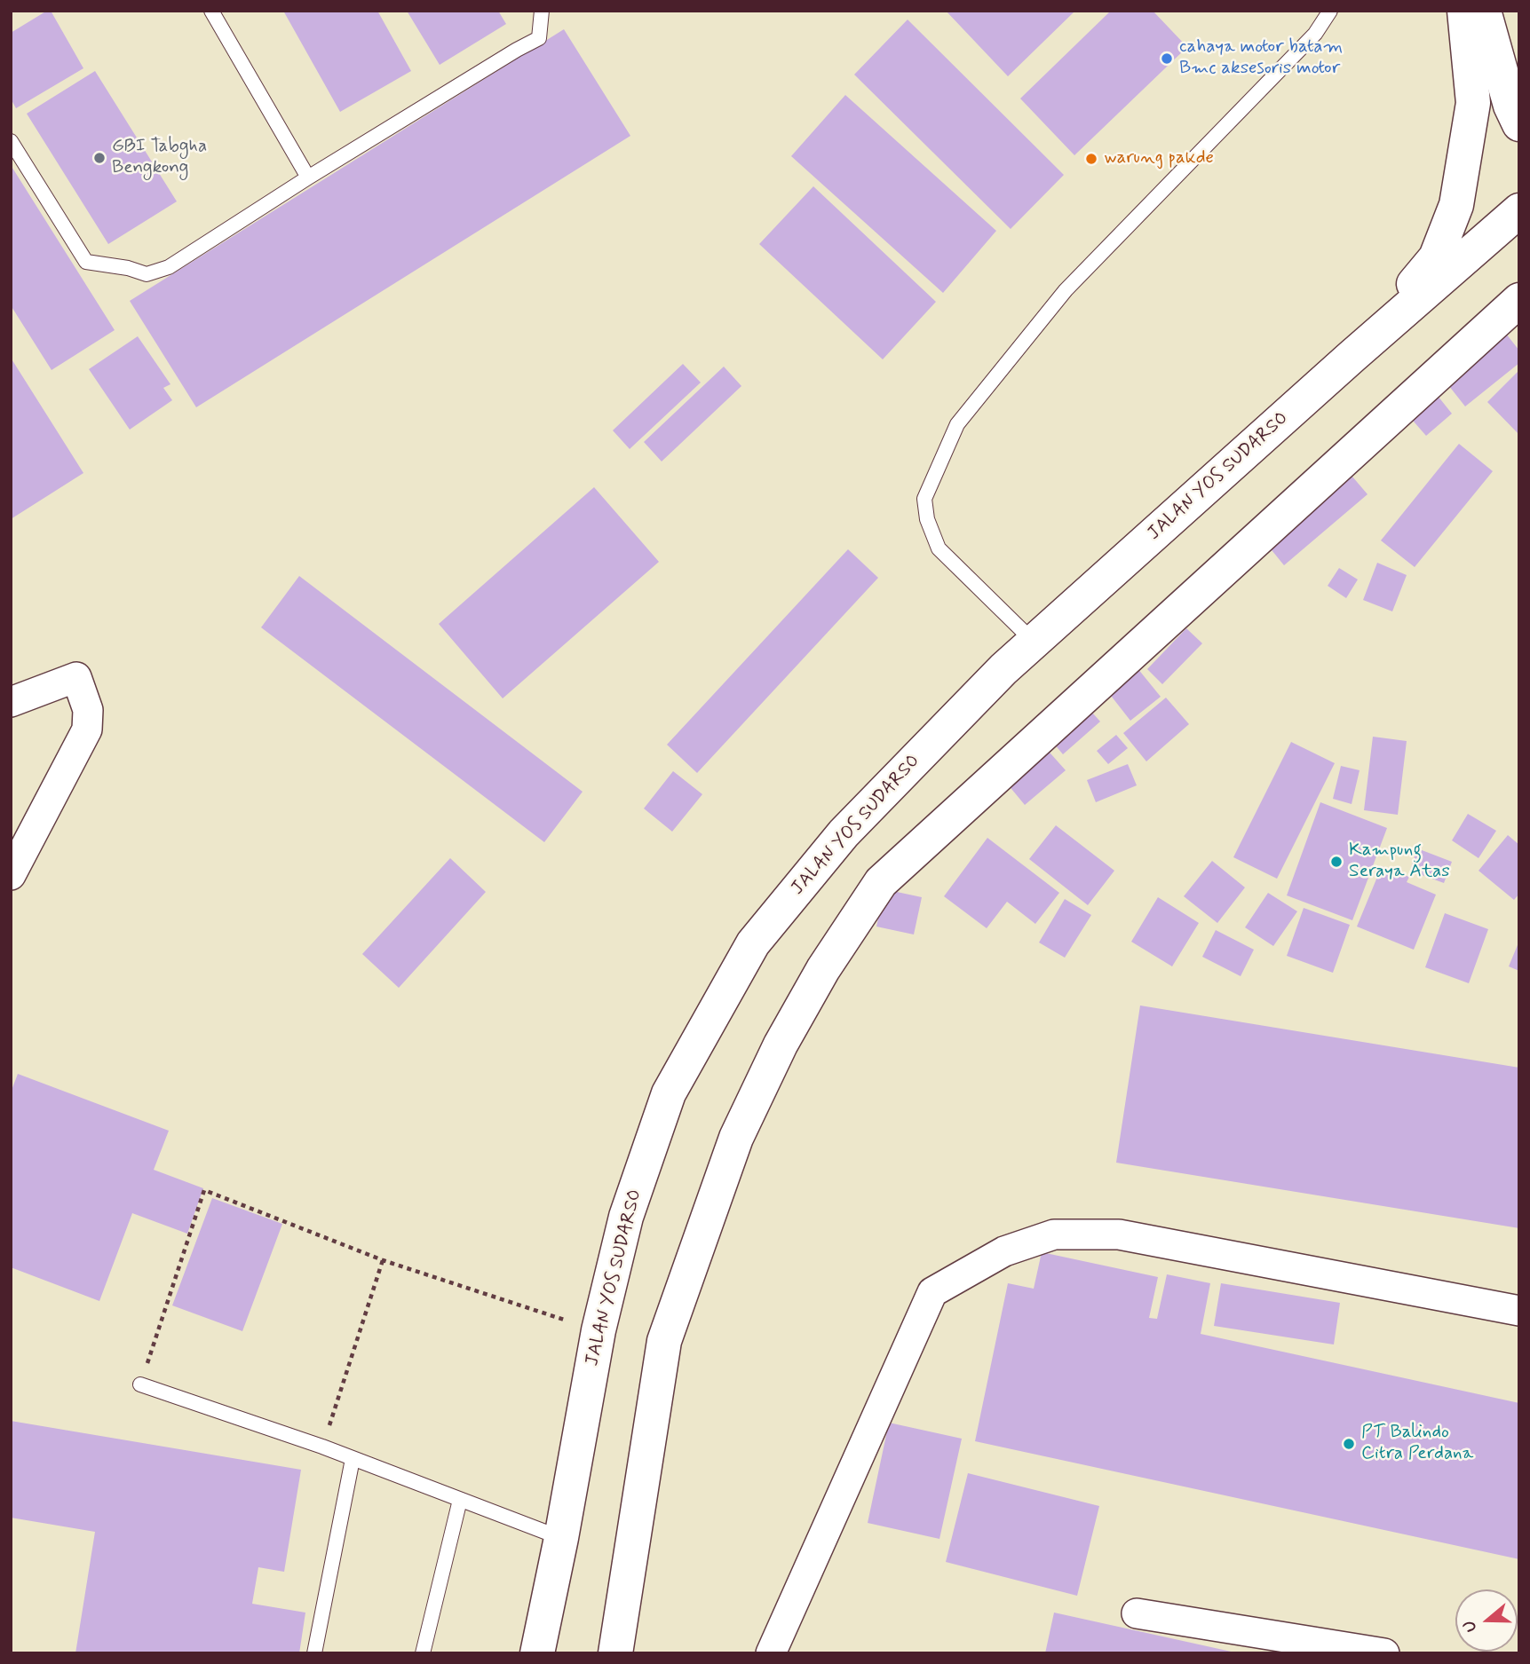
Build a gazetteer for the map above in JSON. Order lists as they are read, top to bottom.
{
  "streets": {
    "main road": ["JALAN YOS SUDARSO"]
  },
  "places": [
    "cahaya motor batam Bmc aksesoris motor",
    "GBI Tabgha Bengkong",
    "warung pakde",
    "Kampung Seraya Atas",
    "PT Balindo Citra Perdana"
  ],
  "north": "left"
}
